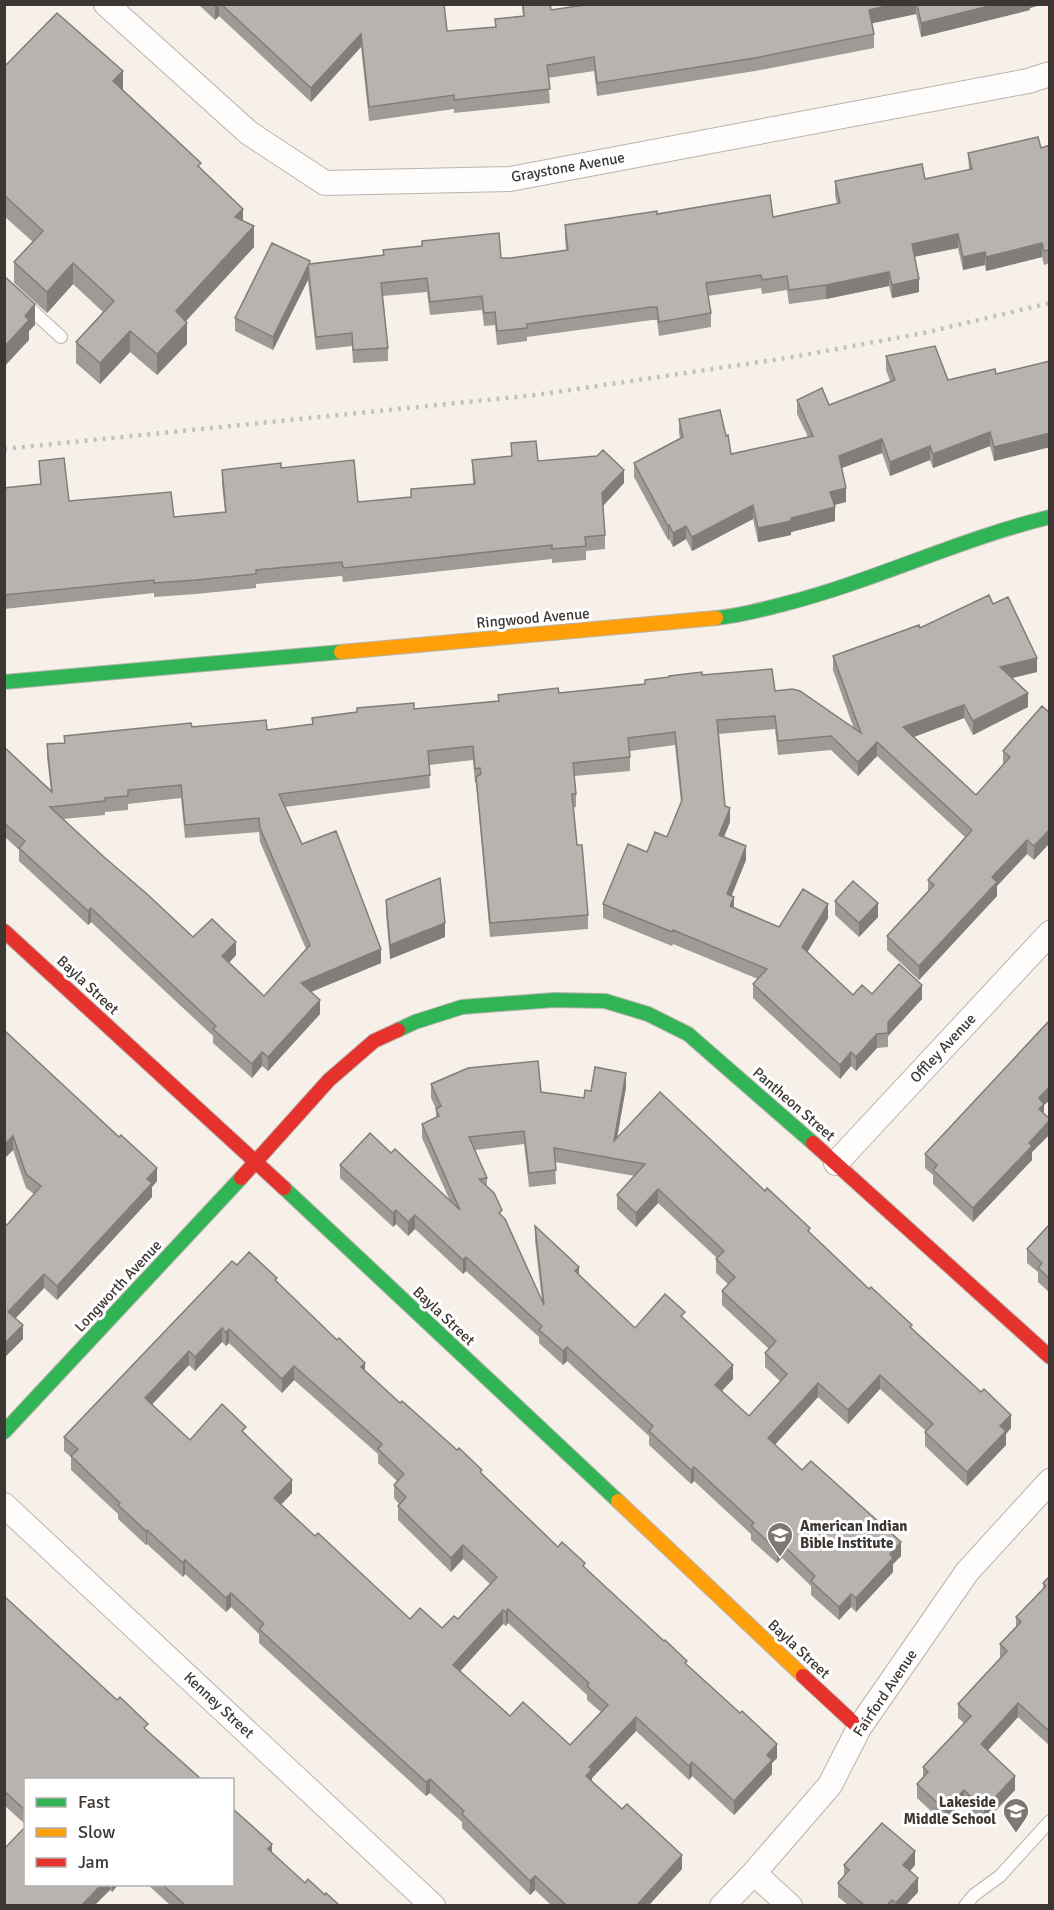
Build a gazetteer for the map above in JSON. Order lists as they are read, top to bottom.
{
  "streets": {
    "street": [
      "Graystone Avenue",
      "Ringwood Avenue",
      "Bayla Street",
      "Offley Avenue",
      "Pantheon Street",
      "Longworth Avenue",
      "Fairford Avenue",
      "Kenney Street"
    ]
  },
  "crossings": [
    ["Bayla Street", "Pantheon Street"],
    ["Bayla Street", "Longworth Avenue"],
    ["Bayla Street", "Fairford Avenue"],
    ["Offley Avenue", "Pantheon Street"],
    ["Pantheon Street", "Longworth Avenue"]
  ],
  "places": {
    "school or university": ["American Indian Bible Institute", "Lakeside Middle School"]
  },
  "legend": ["Fast", "Slow", "Jam"]
}
